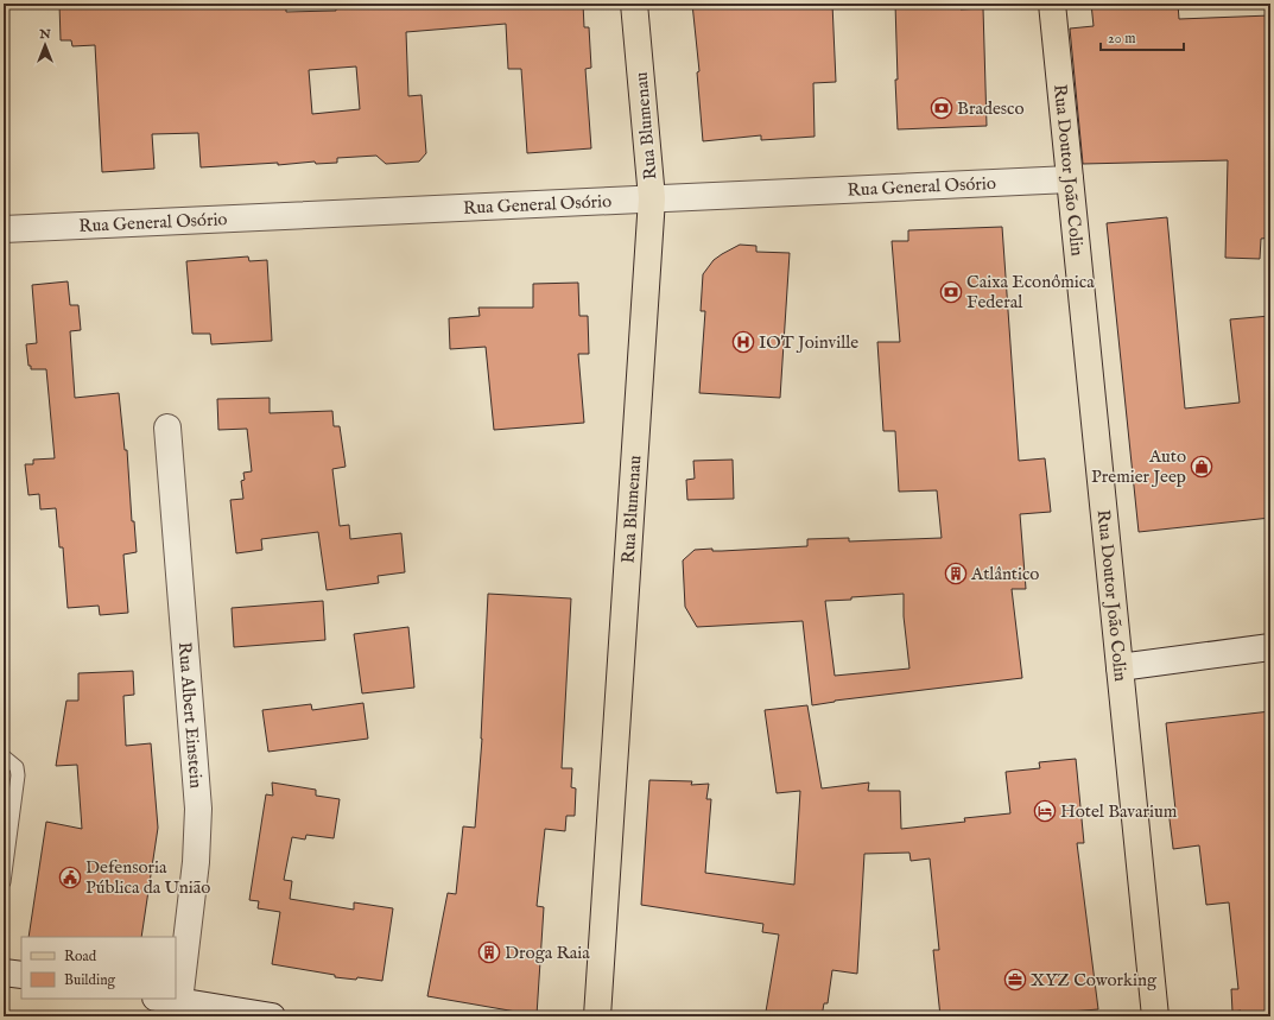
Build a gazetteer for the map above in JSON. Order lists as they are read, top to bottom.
{
  "streets": {
    "main road": ["Rua Blumenau", "Rua Doutor João Colin"],
    "street": ["Rua General Osório", "Rua Albert Einstein"]
  },
  "crossings": [
    ["Rua Blumenau", "Rua General Osório"],
    ["Rua Doutor João Colin", "Rua General Osório"]
  ],
  "places": {
    "bank": ["Bradesco", "Caixa Econômica Federal"],
    "hospital": ["IOT Joinville"],
    "shop": ["Auto Premier Jeep"],
    "building": ["Atlântico", "Droga Raia"],
    "hotel": ["Hotel Bavarium"],
    "public building": ["Defensoria Pública da União"],
    "office": ["XYZ Coworking"]
  },
  "legend": ["Road", "Building"],
  "scale_bar": "20 m",
  "north": "top"
}
